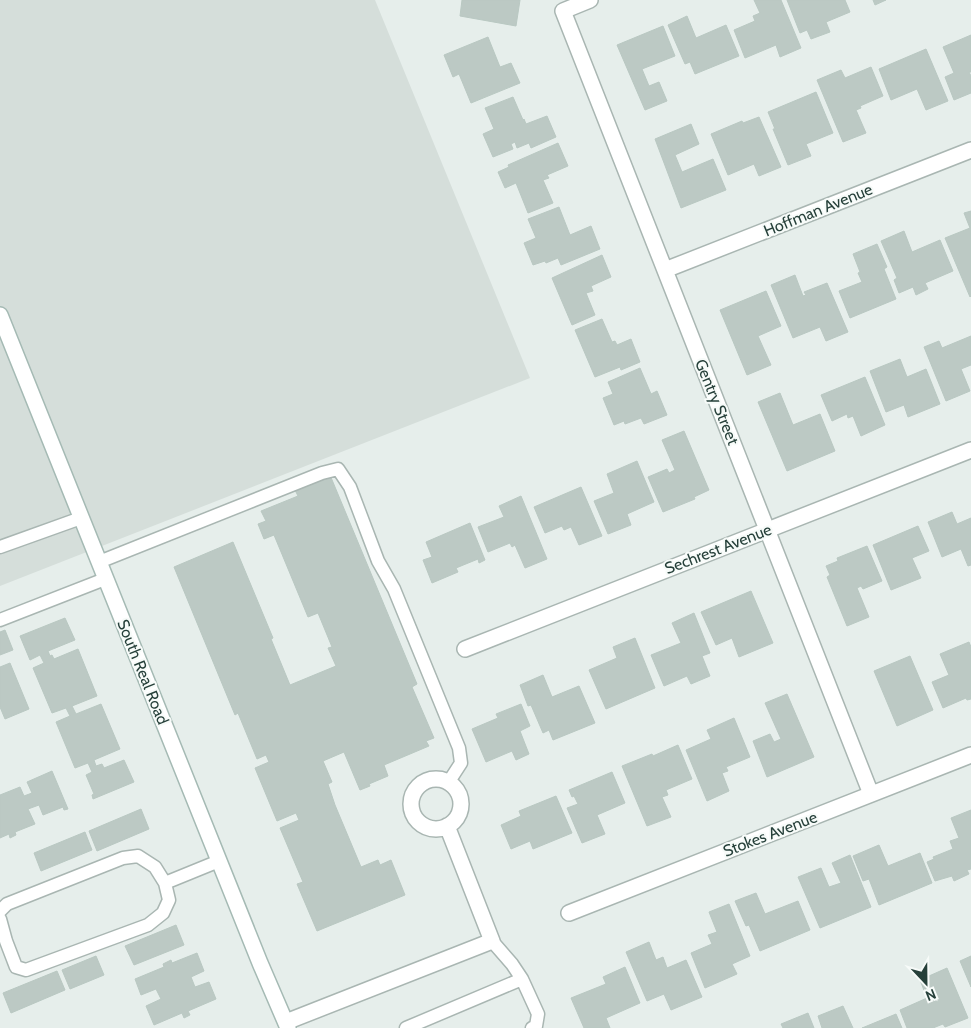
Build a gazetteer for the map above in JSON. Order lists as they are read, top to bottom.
{
  "streets": {
    "street": [
      "Hoffman Avenue",
      "Gentry Street",
      "Sechrest Avenue",
      "South Real Road",
      "Stokes Avenue"
    ]
  },
  "crossings": [
    ["Hoffman Avenue", "Gentry Street"],
    ["Gentry Street", "Sechrest Avenue"],
    ["Gentry Street", "Stokes Avenue"]
  ],
  "north": "bottom"
}
